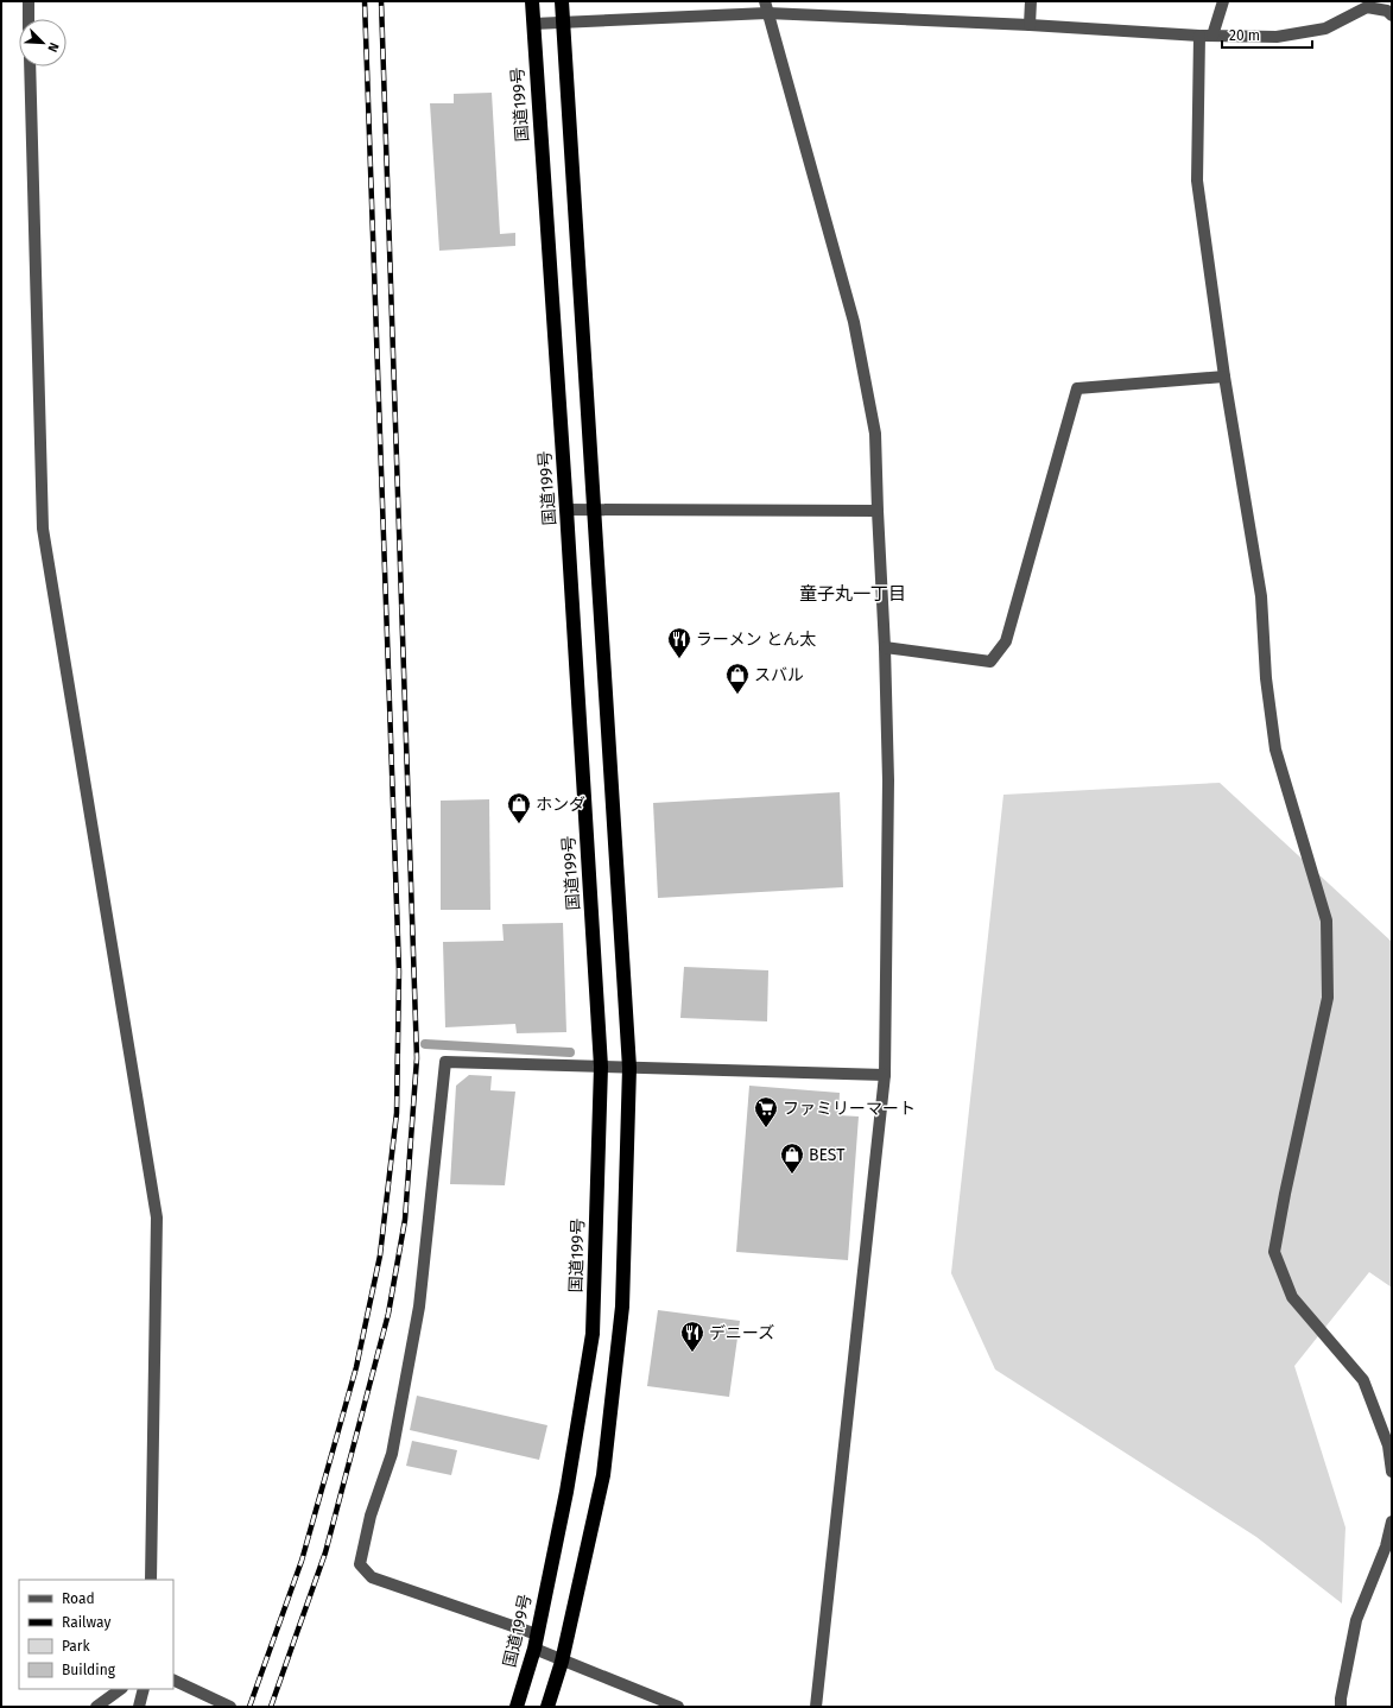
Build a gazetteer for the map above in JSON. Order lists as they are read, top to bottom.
{
  "streets": {
    "highway": ["国道199号"]
  },
  "districts": ["童子丸一丁目"],
  "places": {
    "restaurant": ["ラーメン とん太", "デニーズ"],
    "shop": ["スバル", "ホンダ", "BEST"],
    "supermarket": ["ファミリーマート"]
  },
  "legend": [
    "Road",
    "Railway",
    "Park",
    "Building"
  ],
  "scale_bar": "20 m",
  "north": "bottom right"
}
